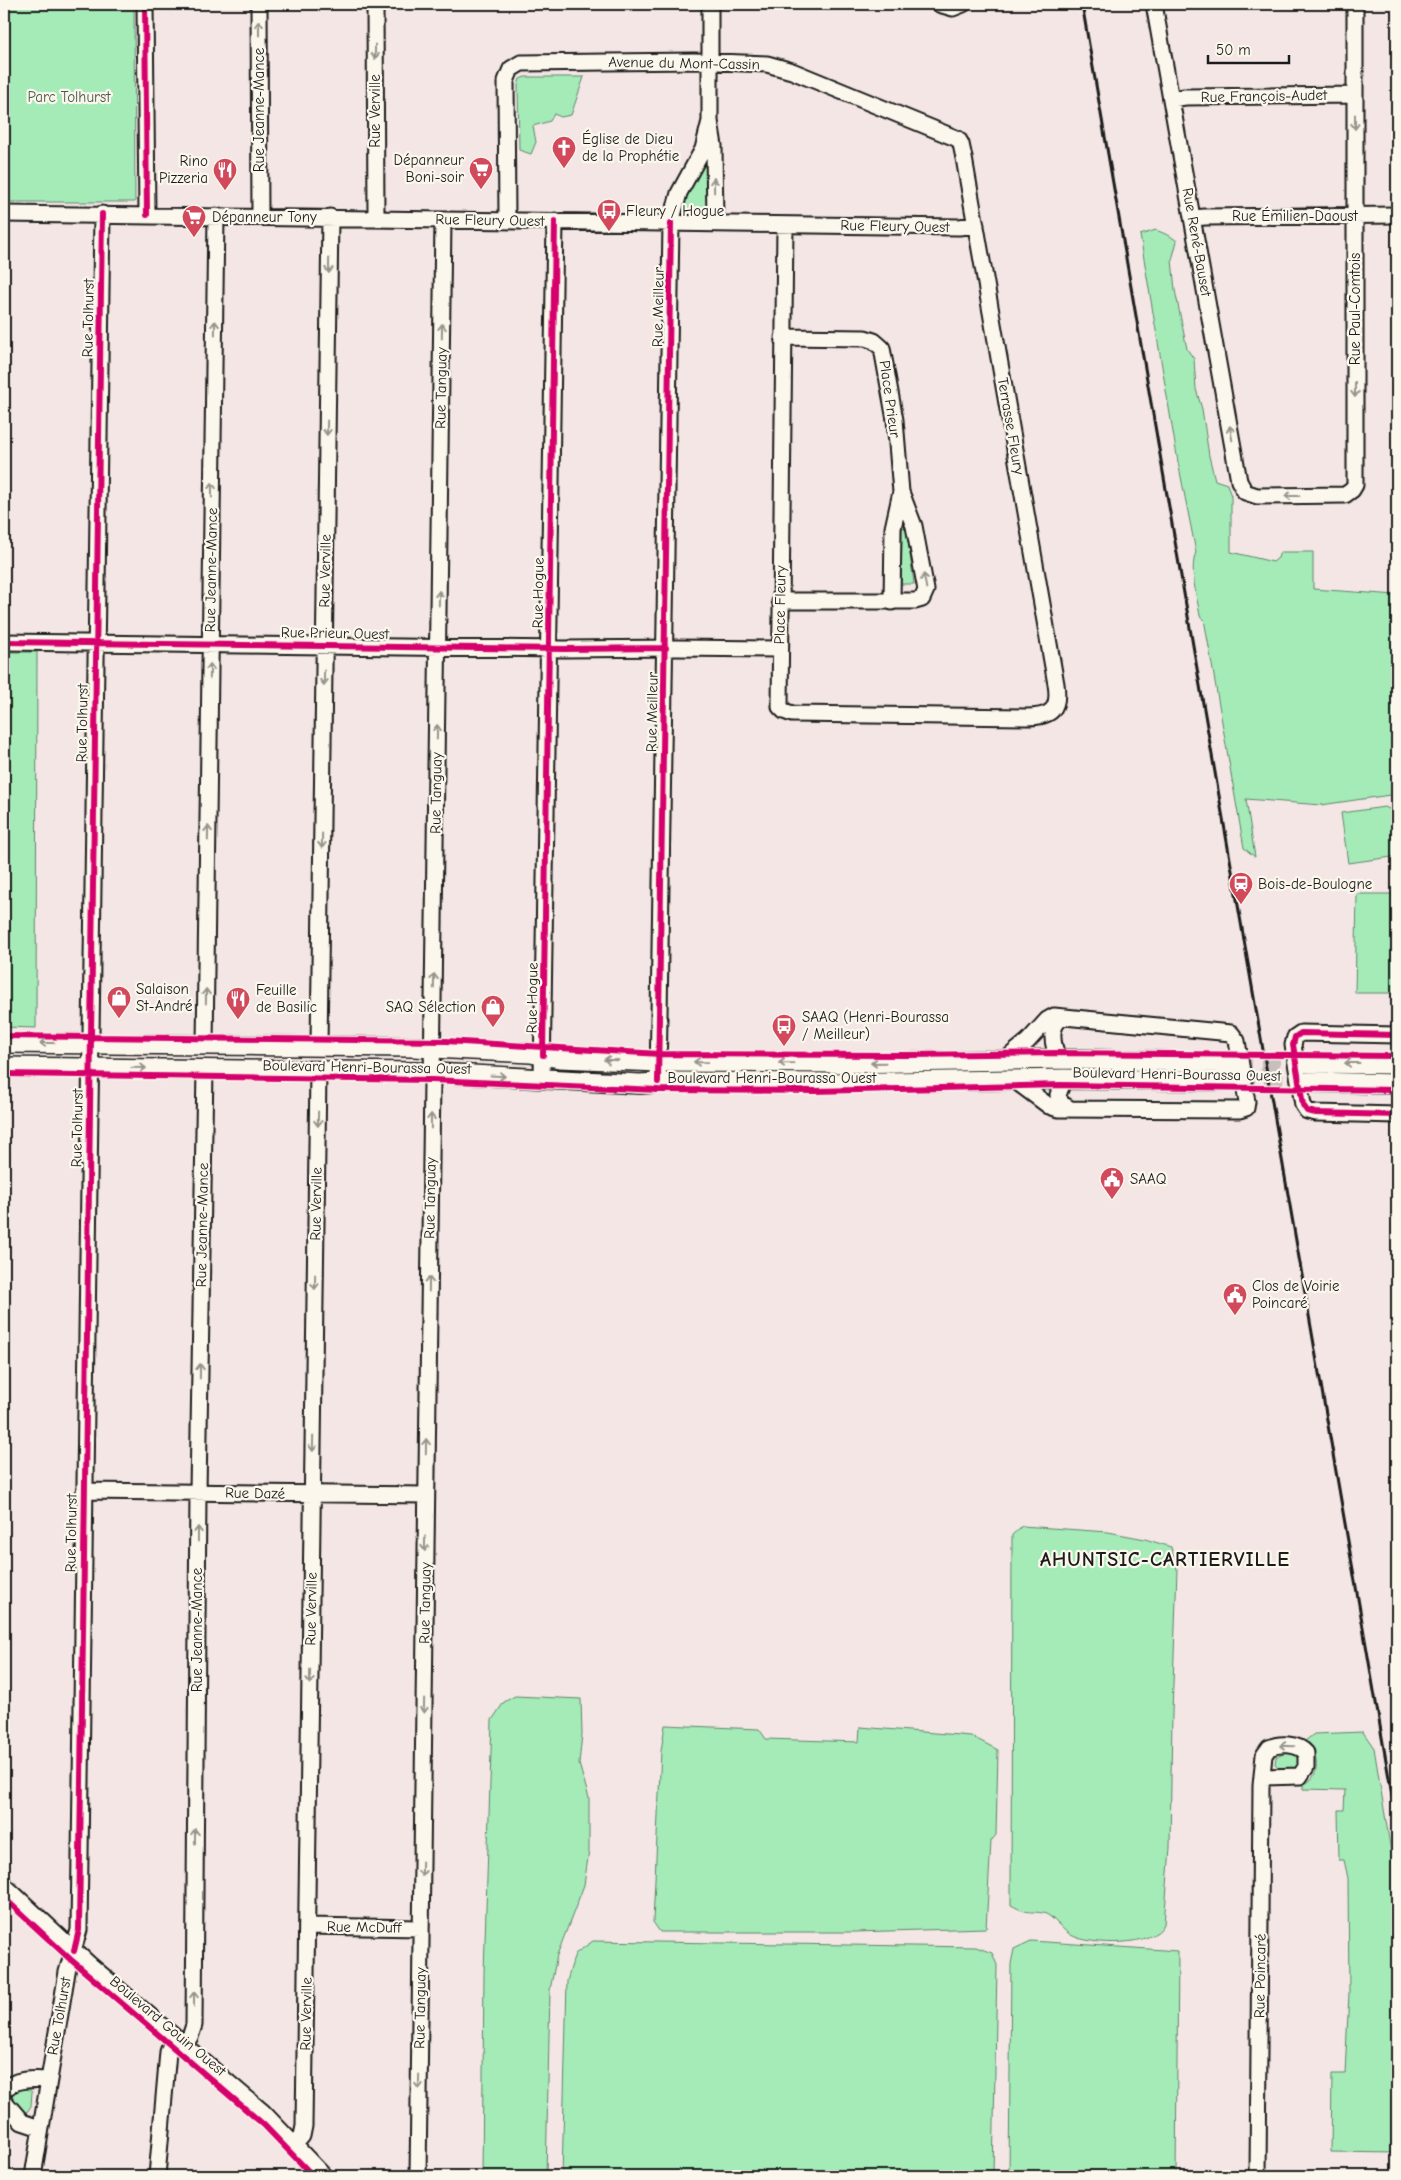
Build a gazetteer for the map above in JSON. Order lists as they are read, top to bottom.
{
  "streets": {
    "main road": ["Boulevard Henri-Bourassa Ouest"],
    "street": [
      "Avenue du Mont-Cassin",
      "Rue François-Audet",
      "Rue Jeanne-Mance",
      "Rue Verville",
      "Rue Émilien-Daoust",
      "Rue Fleury Ouest",
      "Rue René-Bauset",
      "Rue Meilleur",
      "Rue Paul-Comtois",
      "Rue Tolhurst",
      "Rue Tanguay",
      "Place Prieur",
      "Terrasse Fleury",
      "Rue Hogue",
      "Place Fleury",
      "Rue Prieur Ouest",
      "Rue Dazé",
      "Rue McDuff",
      "Rue Poincaré",
      "Boulevard Gouin Ouest"
    ]
  },
  "crossings": [
    ["Avenue du Mont-Cassin", "Rue Fleury Ouest"],
    ["Avenue du Mont-Cassin", "Terrasse Fleury"],
    ["Rue François-Audet", "Rue René-Bauset"],
    ["Rue François-Audet", "Rue Paul-Comtois"],
    ["Rue Jeanne-Mance", "Rue Fleury Ouest"],
    ["Rue Jeanne-Mance", "Rue Prieur Ouest"],
    ["Rue Jeanne-Mance", "Boulevard Henri-Bourassa Ouest"],
    ["Rue Jeanne-Mance", "Rue Dazé"],
    ["Rue Jeanne-Mance", "Boulevard Gouin Ouest"],
    ["Rue Verville", "Rue Fleury Ouest"],
    ["Rue Verville", "Rue Prieur Ouest"],
    ["Rue Verville", "Boulevard Henri-Bourassa Ouest"],
    ["Rue Verville", "Rue Dazé"],
    ["Rue Verville", "Rue McDuff"],
    ["Rue Verville", "Boulevard Gouin Ouest"],
    ["Rue Émilien-Daoust", "Rue René-Bauset"],
    ["Rue Émilien-Daoust", "Rue Paul-Comtois"],
    ["Rue Fleury Ouest", "Rue Meilleur"],
    ["Rue Fleury Ouest", "Rue Tolhurst"],
    ["Rue Fleury Ouest", "Rue Tanguay"],
    ["Rue Fleury Ouest", "Terrasse Fleury"],
    ["Rue Fleury Ouest", "Rue Hogue"],
    ["Rue Fleury Ouest", "Place Fleury"],
    ["Rue René-Bauset", "Rue Paul-Comtois"],
    ["Rue Meilleur", "Rue Prieur Ouest"],
    ["Rue Meilleur", "Boulevard Henri-Bourassa Ouest"],
    ["Rue Tolhurst", "Rue Prieur Ouest"],
    ["Rue Tolhurst", "Boulevard Henri-Bourassa Ouest"],
    ["Rue Tolhurst", "Rue Dazé"],
    ["Rue Tolhurst", "Boulevard Gouin Ouest"],
    ["Rue Tanguay", "Rue Prieur Ouest"],
    ["Rue Tanguay", "Boulevard Henri-Bourassa Ouest"],
    ["Rue Tanguay", "Rue Dazé"],
    ["Rue Tanguay", "Rue McDuff"],
    ["Place Prieur", "Place Fleury"],
    ["Terrasse Fleury", "Place Fleury"],
    ["Rue Hogue", "Rue Prieur Ouest"],
    ["Rue Hogue", "Boulevard Henri-Bourassa Ouest"],
    ["Place Fleury", "Rue Prieur Ouest"]
  ],
  "one_way": ["Rue Jeanne-Mance", "Rue Verville", "Rue René-Bauset"],
  "districts": ["AHUNTSIC-CARTIERVILLE"],
  "parks": ["Parc Tolhurst"],
  "places": {
    "church": ["Église de Dieu de la Prophétie"],
    "supermarket": ["Dépanneur Boni-soir", "Dépanneur Tony"],
    "restaurant": ["Rino Pizzeria", "Feuille de Basilic"],
    "bus stop": ["Fleury / Hogue", "SAAQ (Henri-Bourassa / Meilleur)"],
    "station": ["Bois-de-Boulogne"],
    "shop": ["Salaison St-André", "SAQ Sélection"],
    "public building": ["SAAQ", "Clos de Voirie Poincaré"]
  },
  "scale_bar": "50 m"
}
